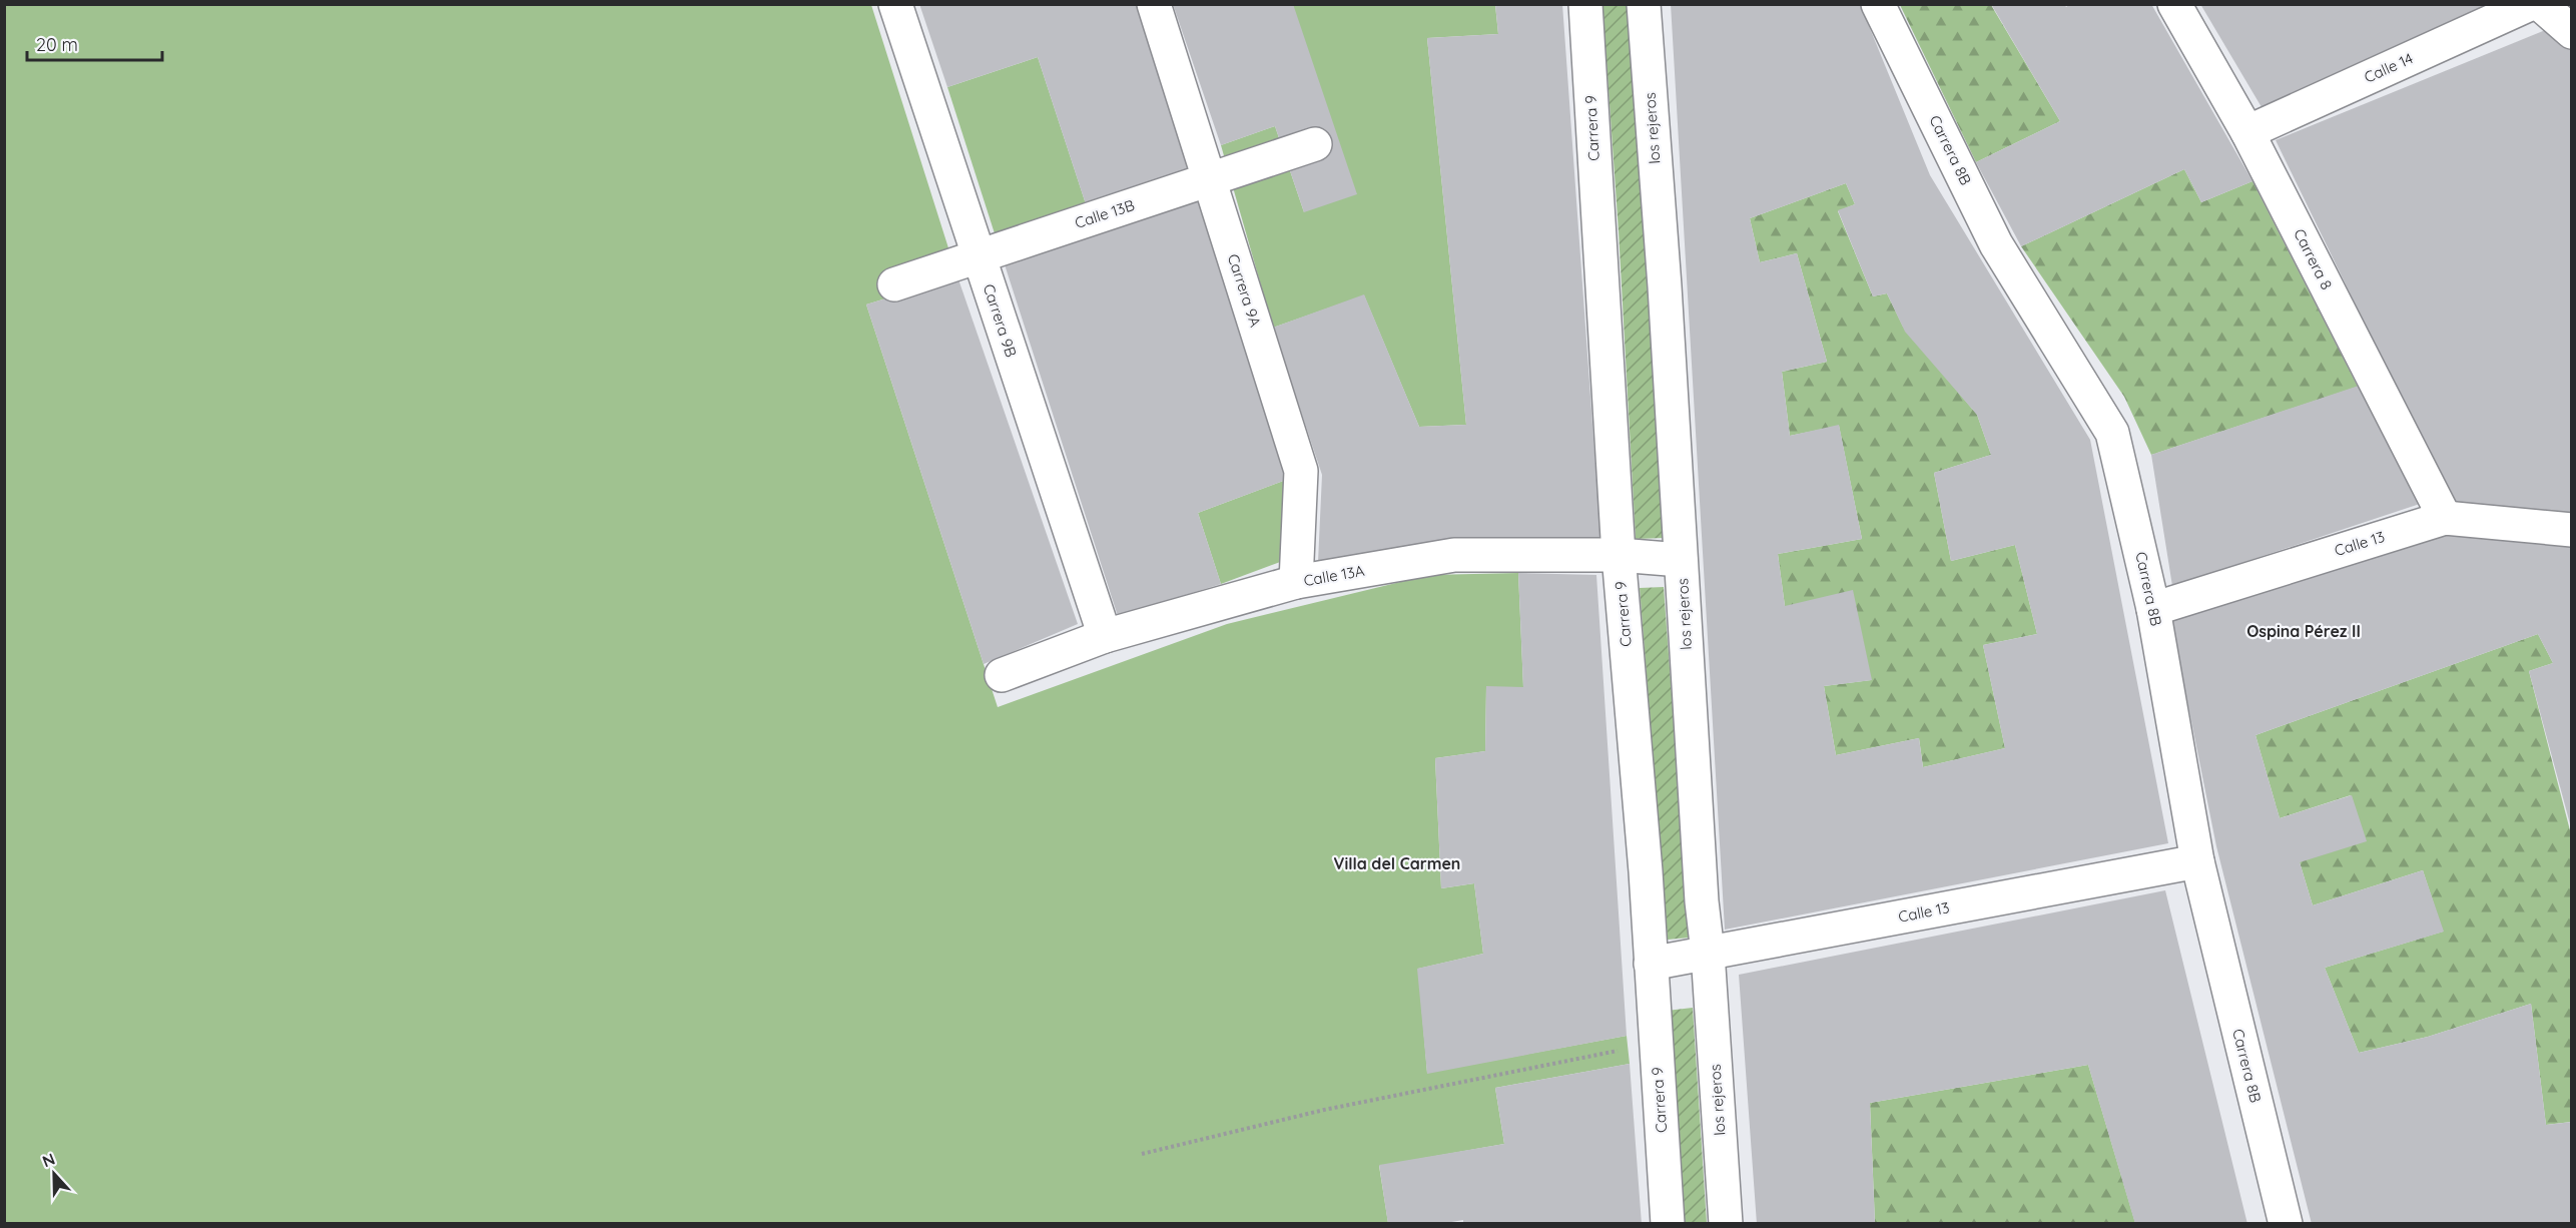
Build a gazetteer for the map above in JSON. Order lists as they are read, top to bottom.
{
  "streets": {
    "street": [
      "Calle 14",
      "Carrera 9",
      "los rejeros",
      "Carrera 8B",
      "Calle 13B",
      "Carrera 8",
      "Carrera 9A",
      "Carrera 9B",
      "Calle 13",
      "Calle 13A"
    ]
  },
  "crossings": [
    ["Calle 14", "Carrera 8"],
    ["Carrera 9", "Calle 13"],
    ["Carrera 9", "Calle 13A"],
    ["los rejeros", "Calle 13"],
    ["los rejeros", "Calle 13A"],
    ["Carrera 8B", "Calle 13"],
    ["Calle 13B", "Carrera 9A"],
    ["Calle 13B", "Carrera 9B"],
    ["Carrera 8", "Calle 13"],
    ["Carrera 9A", "Calle 13A"],
    ["Carrera 9B", "Calle 13A"]
  ],
  "districts": ["Ospina Pérez II", "Villa del Carmen"],
  "scale_bar": "20 m",
  "north": "top"
}
